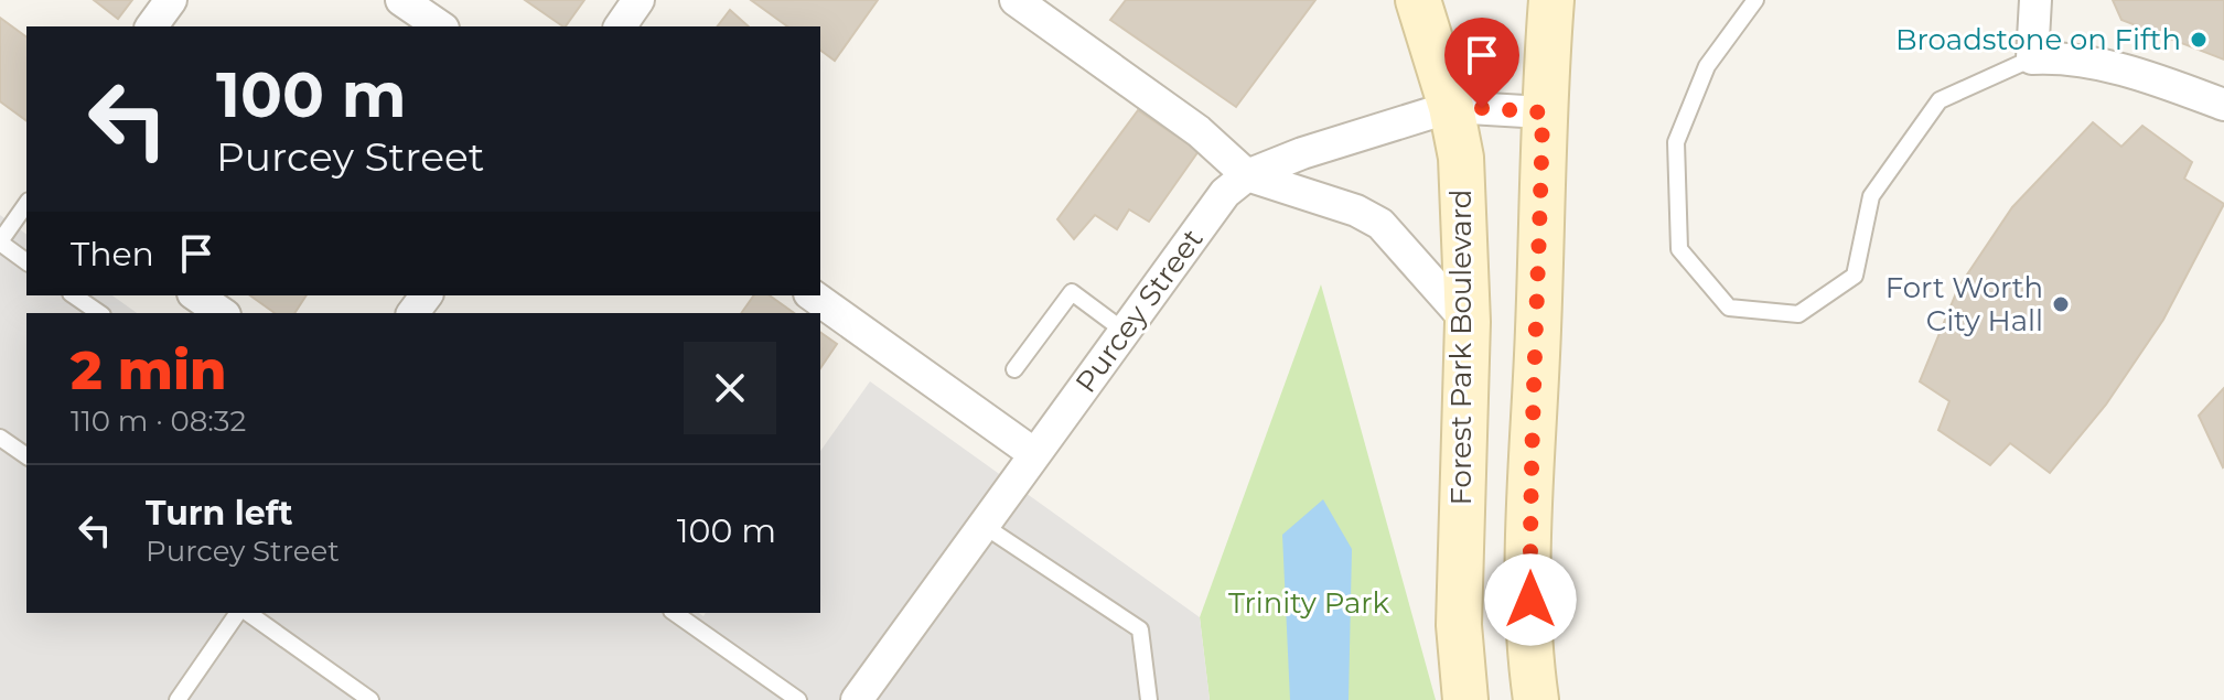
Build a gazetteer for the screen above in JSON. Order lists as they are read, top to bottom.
{
  "streets": {
    "main road": ["Forest Park Boulevard"],
    "street": ["Purcey Street"]
  },
  "crossings": [
    ["Purcey Street", "Forest Park Boulevard"]
  ],
  "parks": ["Trinity Park"],
  "places": ["Broadstone on Fifth", "Fort Worth City Hall"],
  "page": {
    "turn": ["100 m", "Purcey Street"],
    "then": "Then",
    "heading": ["2 min", "110 m · 08:32"],
    "list": [
      {
        "name": "Turn left",
        "note": "Purcey Street",
        "value": "100 m"
      }
    ]
  }
}
